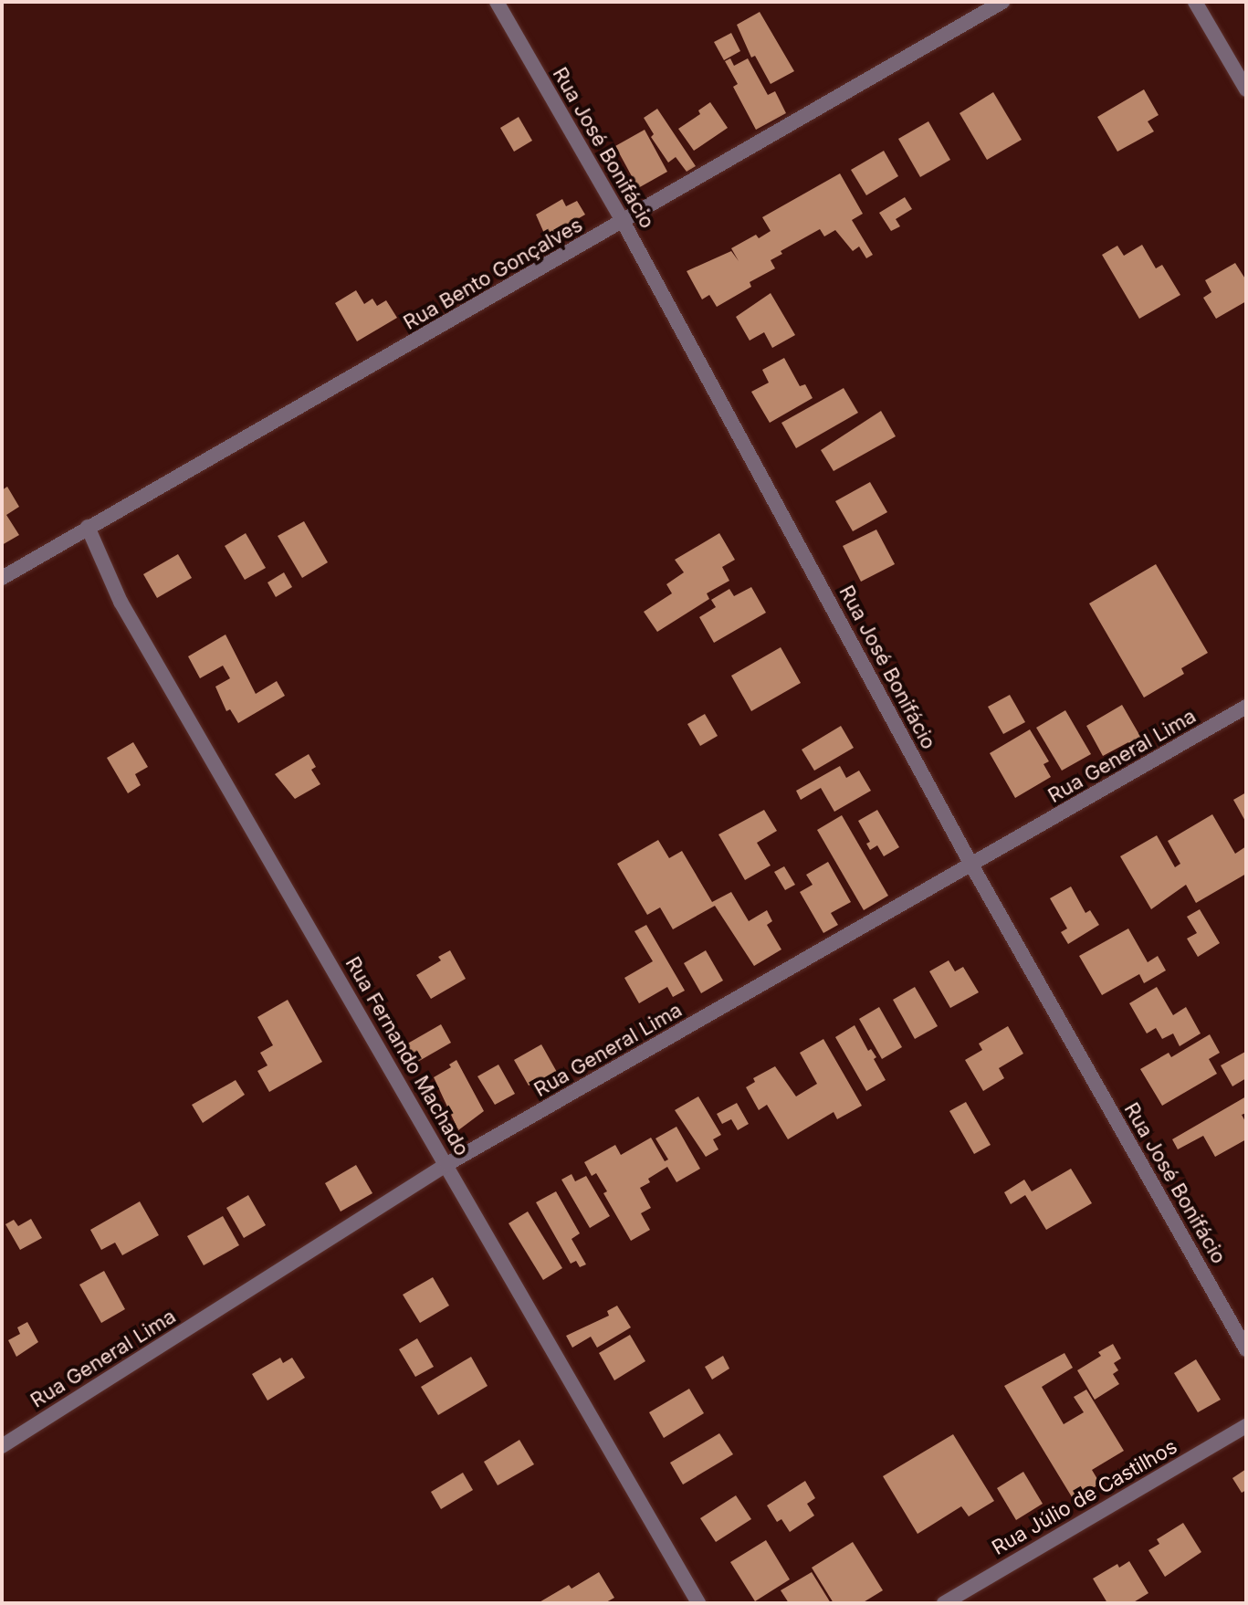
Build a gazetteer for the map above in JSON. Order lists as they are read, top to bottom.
{
  "streets": {
    "street": [
      "Rua José Bonifácio",
      "Rua Bento Gonçalves",
      "Rua General Lima",
      "Rua Fernando Machado",
      "Rua Júlio de Castilhos"
    ]
  },
  "crossings": [
    ["Rua José Bonifácio", "Rua Bento Gonçalves"],
    ["Rua José Bonifácio", "Rua General Lima"],
    ["Rua Bento Gonçalves", "Rua Fernando Machado"],
    ["Rua General Lima", "Rua Fernando Machado"]
  ]
}
